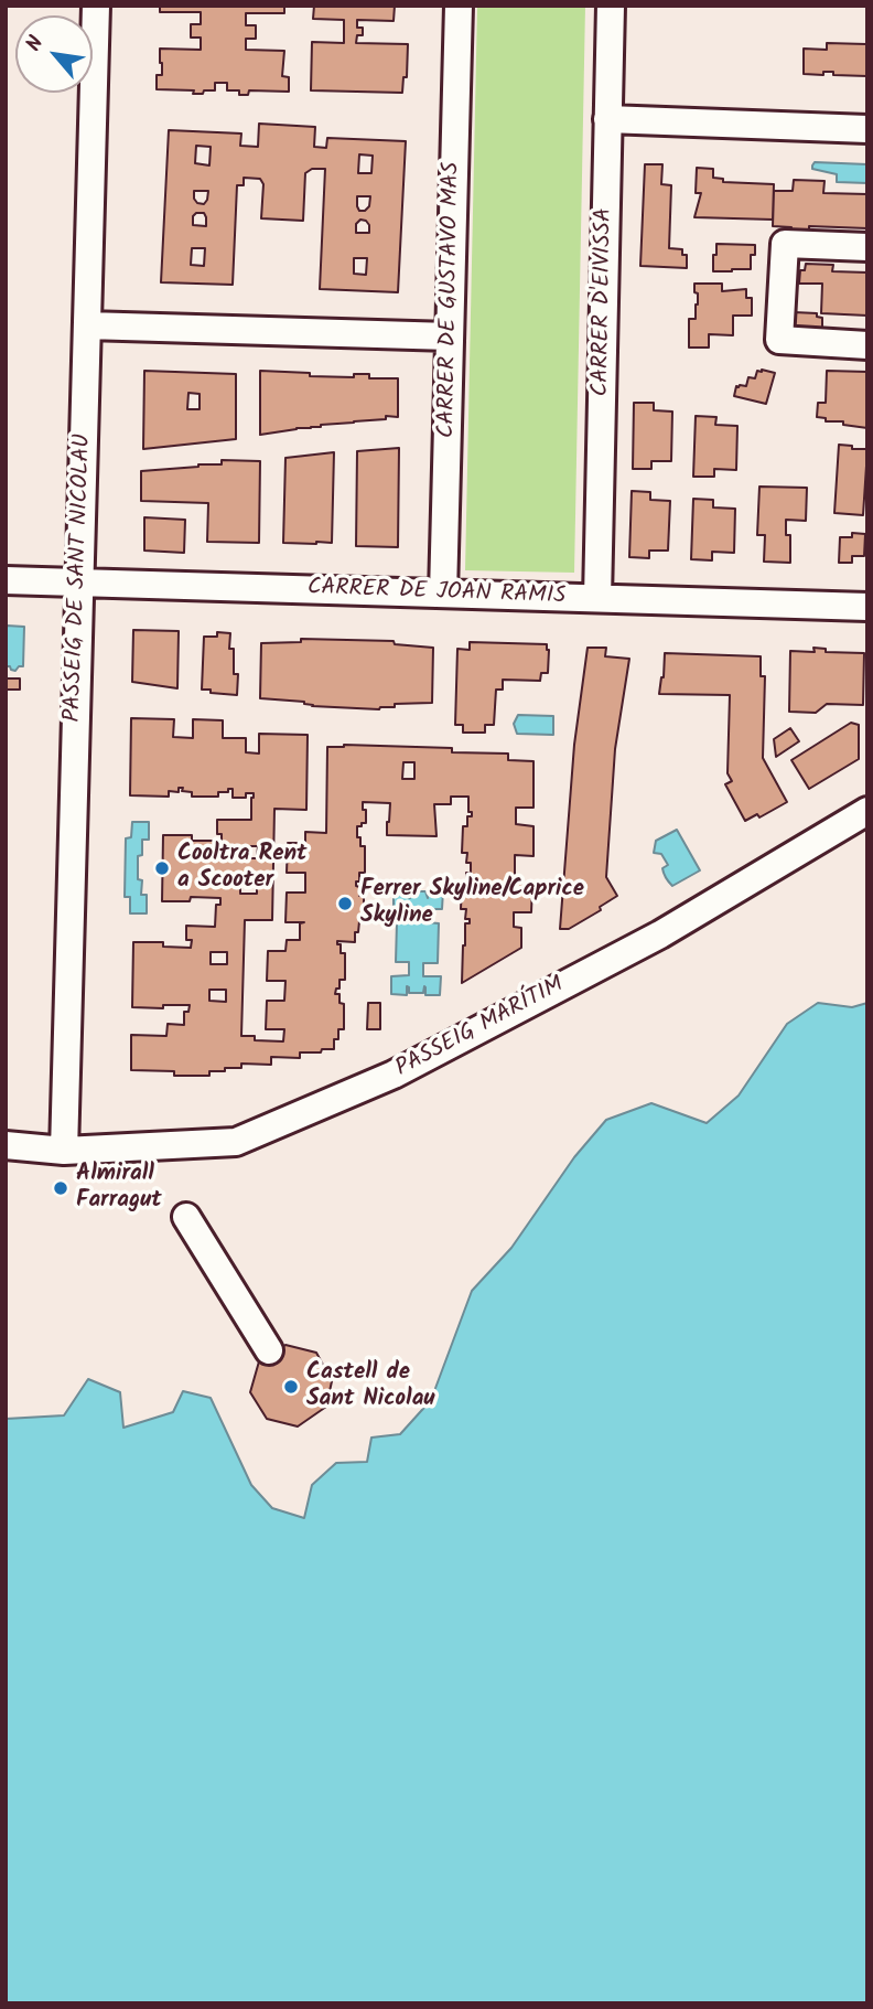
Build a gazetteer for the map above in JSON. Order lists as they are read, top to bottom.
{
  "streets": {
    "street": [
      "CARRER DE GUSTAVO MAS",
      "CARRER D'EIVISSA",
      "PASSEIG DE SANT NICOLAU",
      "CARRER DE JOAN RAMIS",
      "PASSEIG MARÍTIM"
    ]
  },
  "crossings": [
    ["CARRER DE GUSTAVO MAS", "CARRER DE JOAN RAMIS"],
    ["CARRER D'EIVISSA", "CARRER DE JOAN RAMIS"],
    ["PASSEIG DE SANT NICOLAU", "CARRER DE JOAN RAMIS"],
    ["PASSEIG DE SANT NICOLAU", "PASSEIG MARÍTIM"]
  ],
  "places": [
    "Cooltra Rent a Scooter",
    "Ferrer Skyline/Caprice Skyline",
    "Almirall Farragut",
    "Castell de Sant Nicolau"
  ],
  "north": "top left"
}
